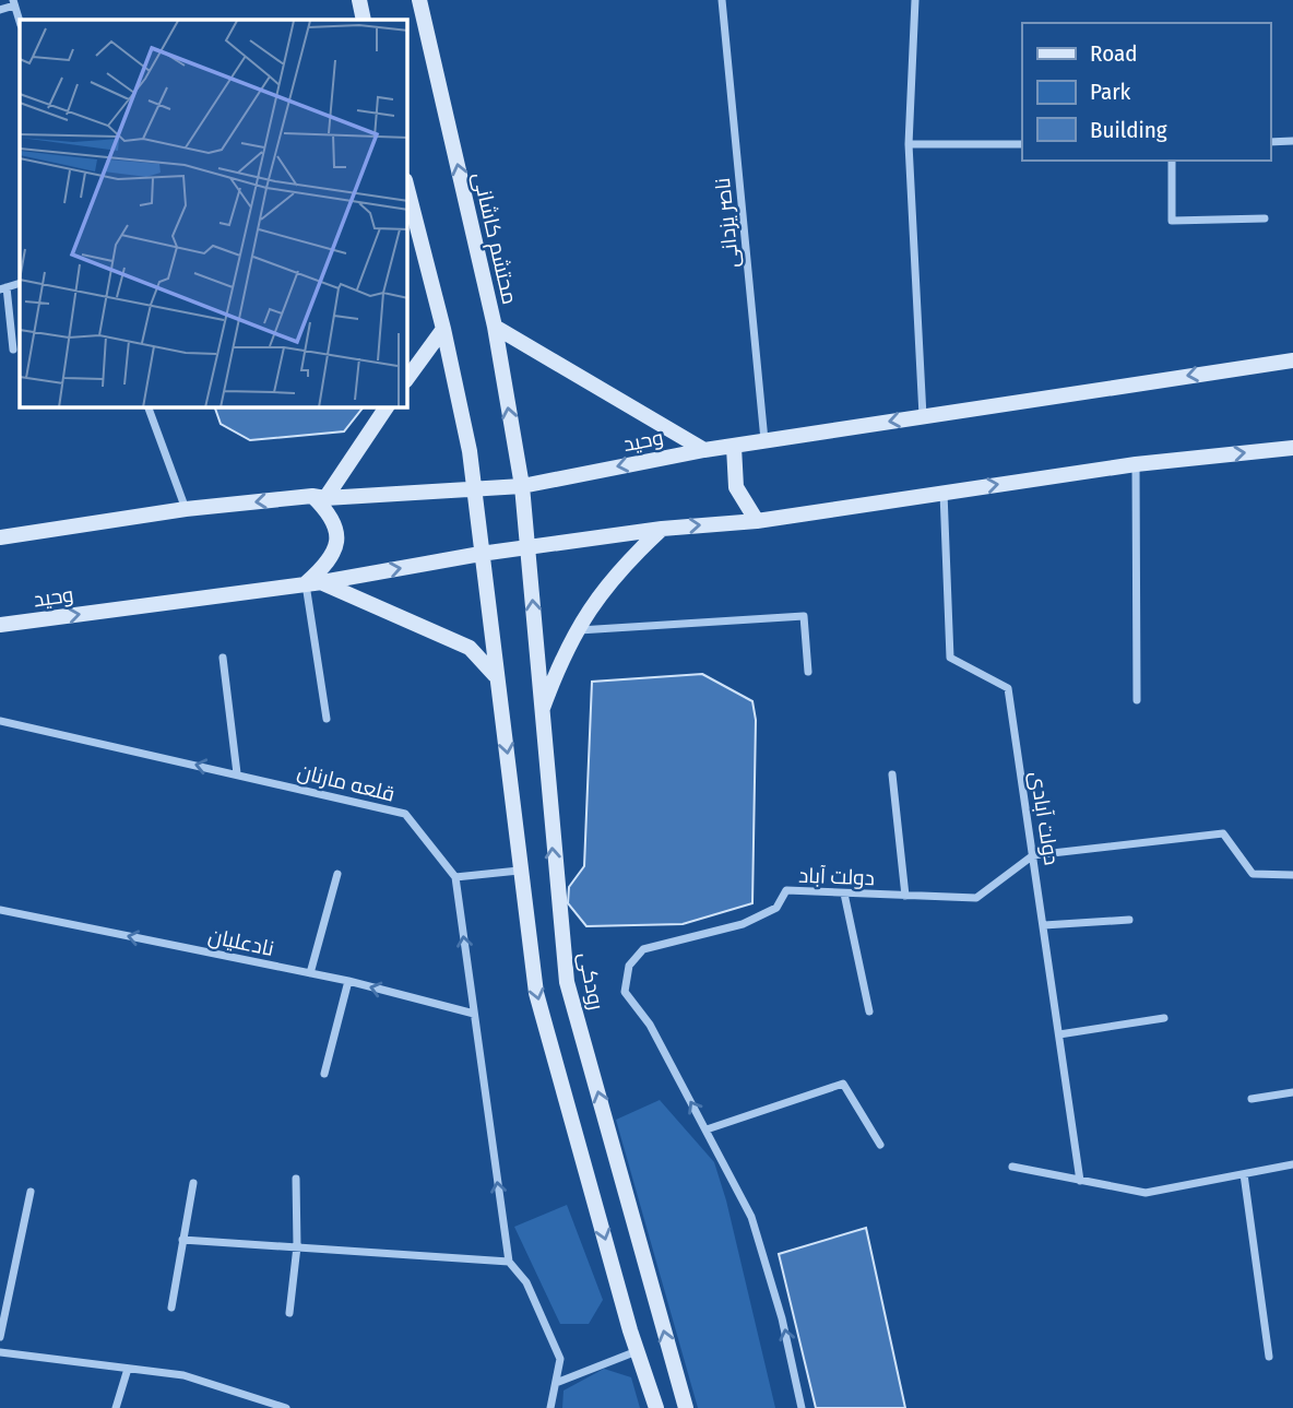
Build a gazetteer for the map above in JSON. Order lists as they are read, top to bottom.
{
  "streets": {
    "main road": ["محتشم کاشانی", "وحید", "رودکی"],
    "street": [
      "ناصر یزدانی",
      "قلعه مارنان",
      "دولت آبادی",
      "دولت آباد",
      "نادعلیان"
    ]
  },
  "crossings": [
    ["ناصر یزدانی", "وحید"],
    ["محتشم کاشانی", "وحید"],
    ["محتشم کاشانی", "رودکی"],
    ["وحید", "دولت آبادی"],
    ["وحید", "رودکی"],
    ["دولت آبادی", "دولت آباد"]
  ],
  "one_way": ["قلعه مارنان", "نادعلیان"],
  "legend": ["Road", "Park", "Building"]
}
